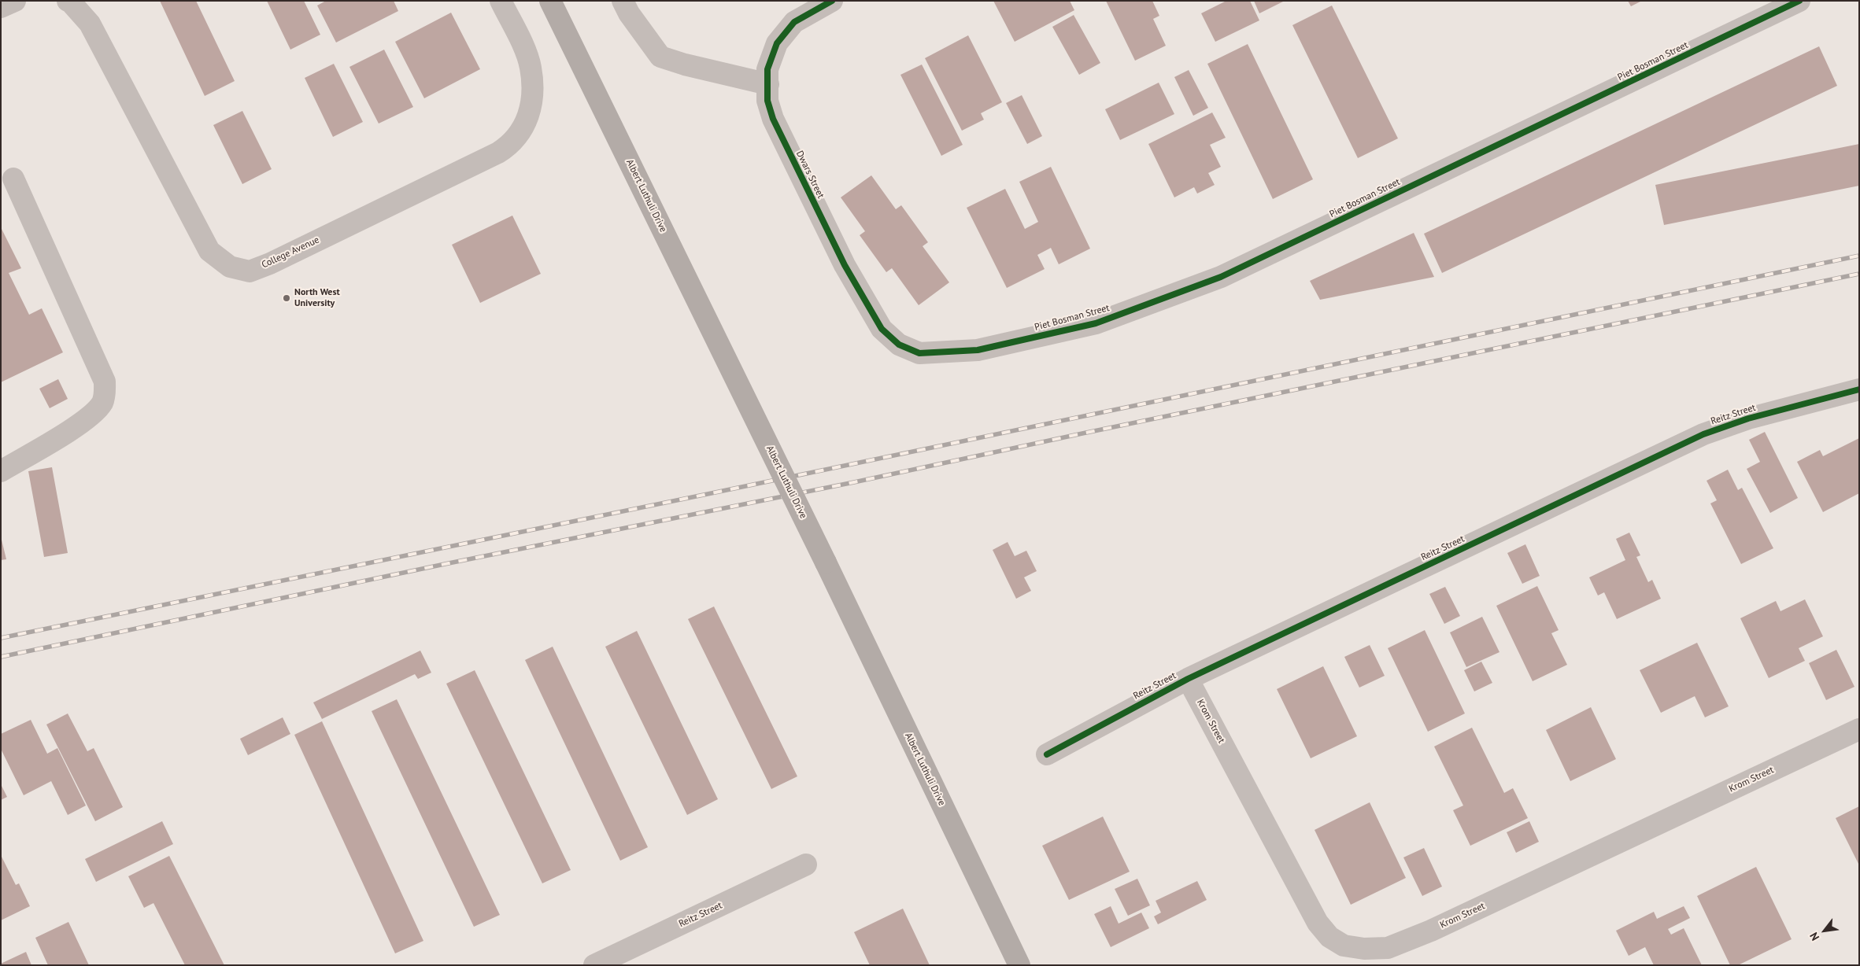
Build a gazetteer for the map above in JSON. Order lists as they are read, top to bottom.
{
  "streets": {
    "main road": ["Albert Luthuli Drive"],
    "street": [
      "Piet Bosman Street",
      "Dwars Street",
      "College Avenue",
      "Reitz Street",
      "Krom Street"
    ]
  },
  "crossings": [
    ["Piet Bosman Street", "Dwars Street"],
    ["Reitz Street", "Krom Street"]
  ],
  "places": ["North West University"],
  "north": "bottom left"
}
